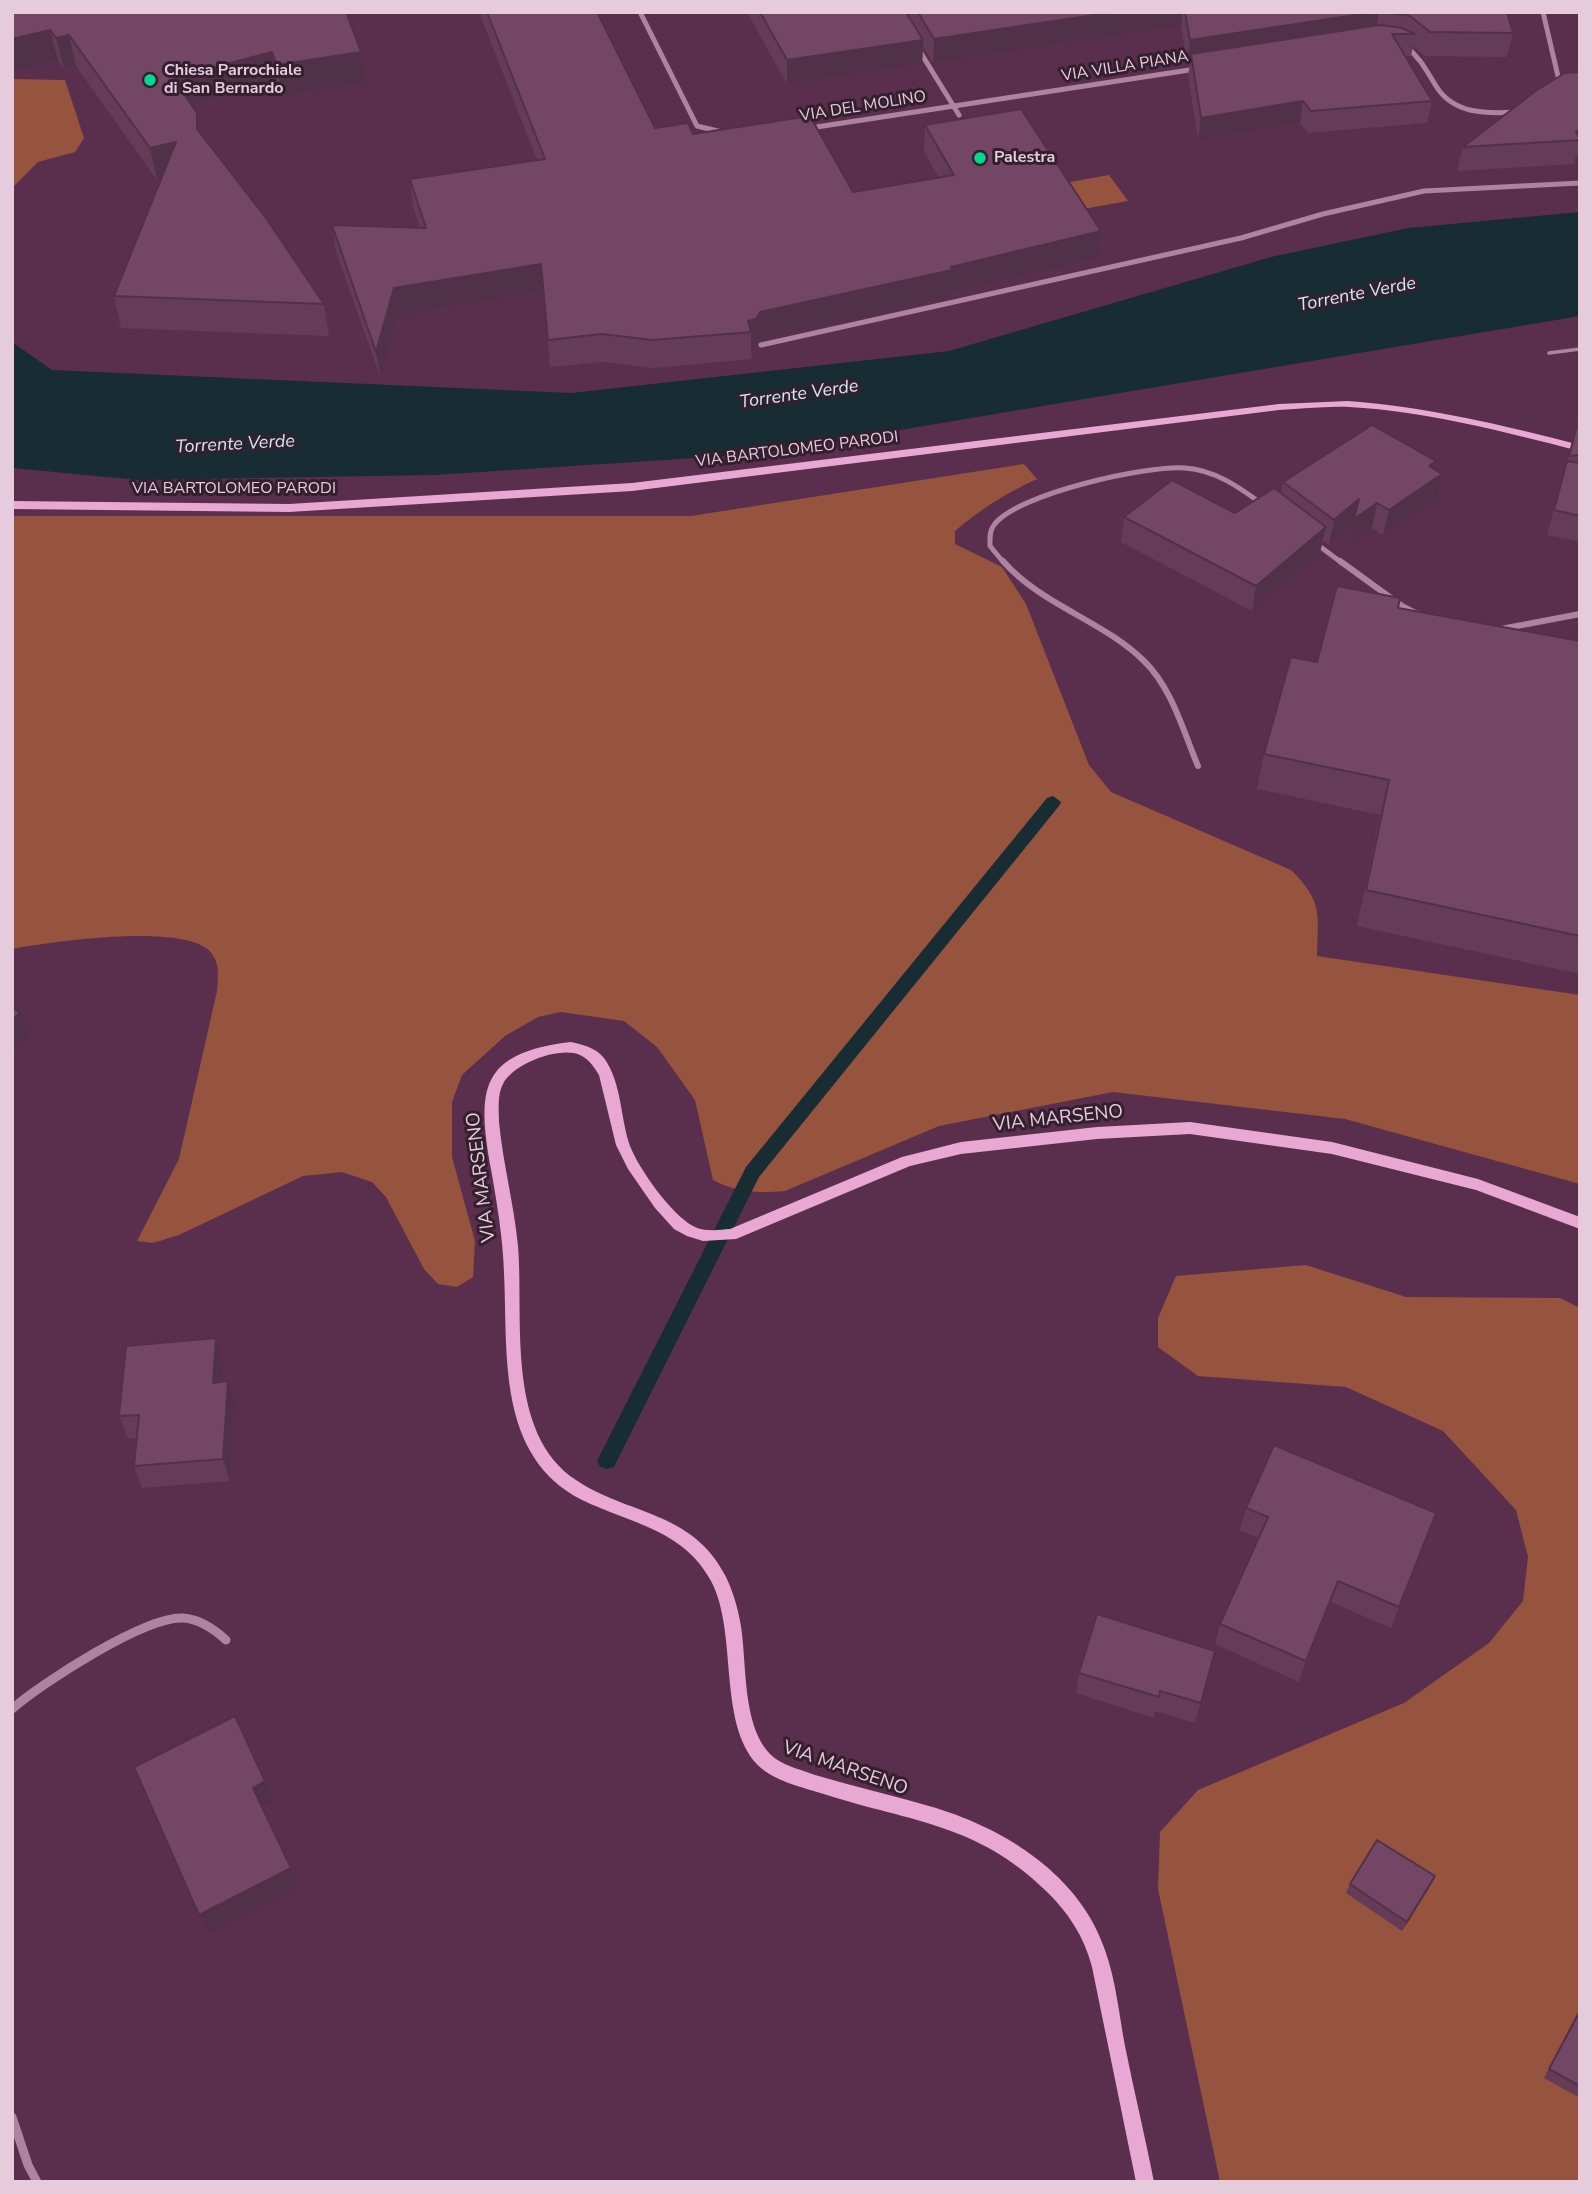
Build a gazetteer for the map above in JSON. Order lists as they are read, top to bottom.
{
  "streets": {
    "street": [
      "VIA VILLA PIANA",
      "VIA DEL MOLINO",
      "VIA BARTOLOMEO PARODI",
      "VIA MARSENO"
    ]
  },
  "crossings": [
    ["VIA VILLA PIANA", "VIA DEL MOLINO"]
  ],
  "water": ["Torrente Verde"],
  "places": ["Chiesa Parrochiale di San Bernardo", "Palestra"]
}
